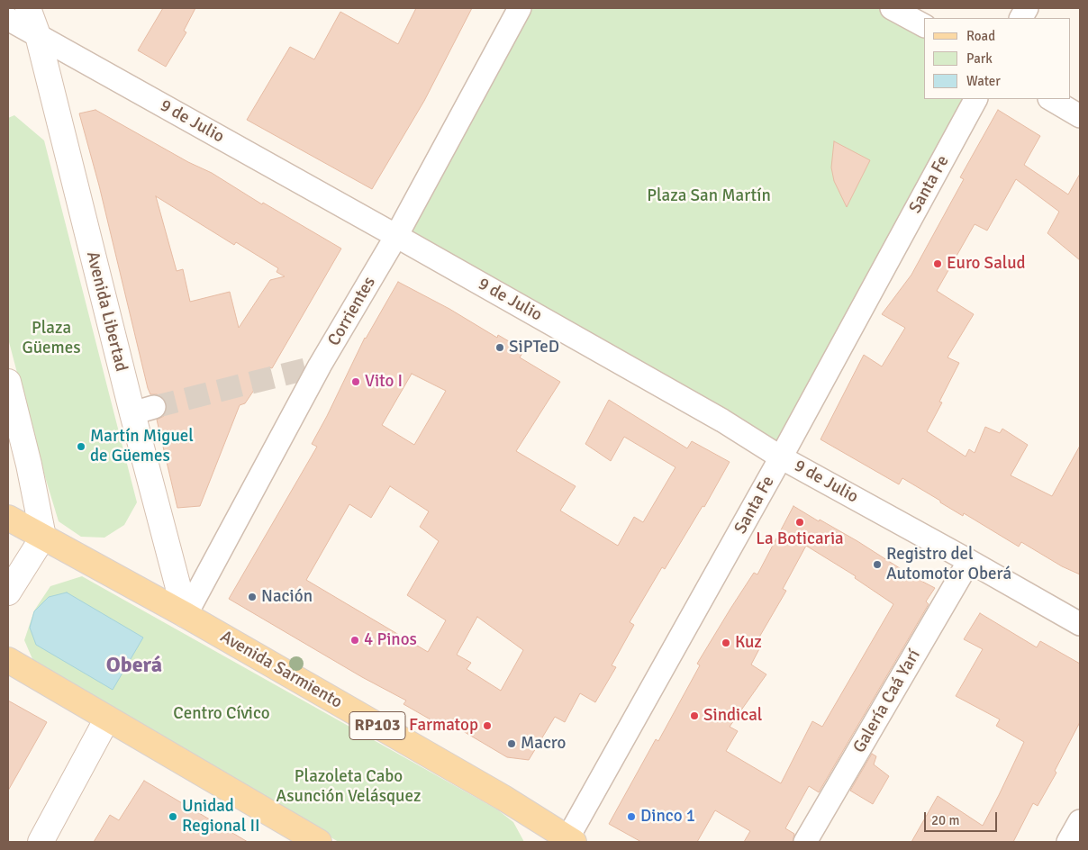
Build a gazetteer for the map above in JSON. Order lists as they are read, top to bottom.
{
  "streets": {
    "main road": ["Avenida Libertad", "Avenida Sarmiento", "RP103"],
    "street": [
      "9 de Julio",
      "Santa Fe",
      "Corrientes",
      "Galería Caá Yarí"
    ]
  },
  "crossings": [
    ["9 de Julio", "Santa Fe"],
    ["9 de Julio", "Avenida Libertad"],
    ["9 de Julio", "Corrientes"],
    ["9 de Julio", "Galería Caá Yarí"],
    ["Santa Fe", "Avenida Sarmiento"],
    ["Avenida Libertad", "Corrientes"],
    ["Avenida Libertad", "Avenida Sarmiento"],
    ["Corrientes", "Avenida Sarmiento"]
  ],
  "districts": ["Oberá"],
  "parks": [
    "Plaza San Martín",
    "Plaza Güemes",
    "Centro Cívico",
    "Plazoleta Cabo Asunción Velásquez"
  ],
  "places": [
    "Euro Salud",
    "SiPTeD",
    "Vito I",
    "Martín Miguel de Güemes",
    "La Boticaria",
    "Registro del Automotor Oberá",
    "Nación",
    "4 Pinos",
    "Kuz",
    "Sindical",
    "Farmatop",
    "Macro",
    "Unidad Regional II",
    "Dinco 1"
  ],
  "legend": ["Road", "Park", "Water"],
  "scale_bar": "20 m"
}
